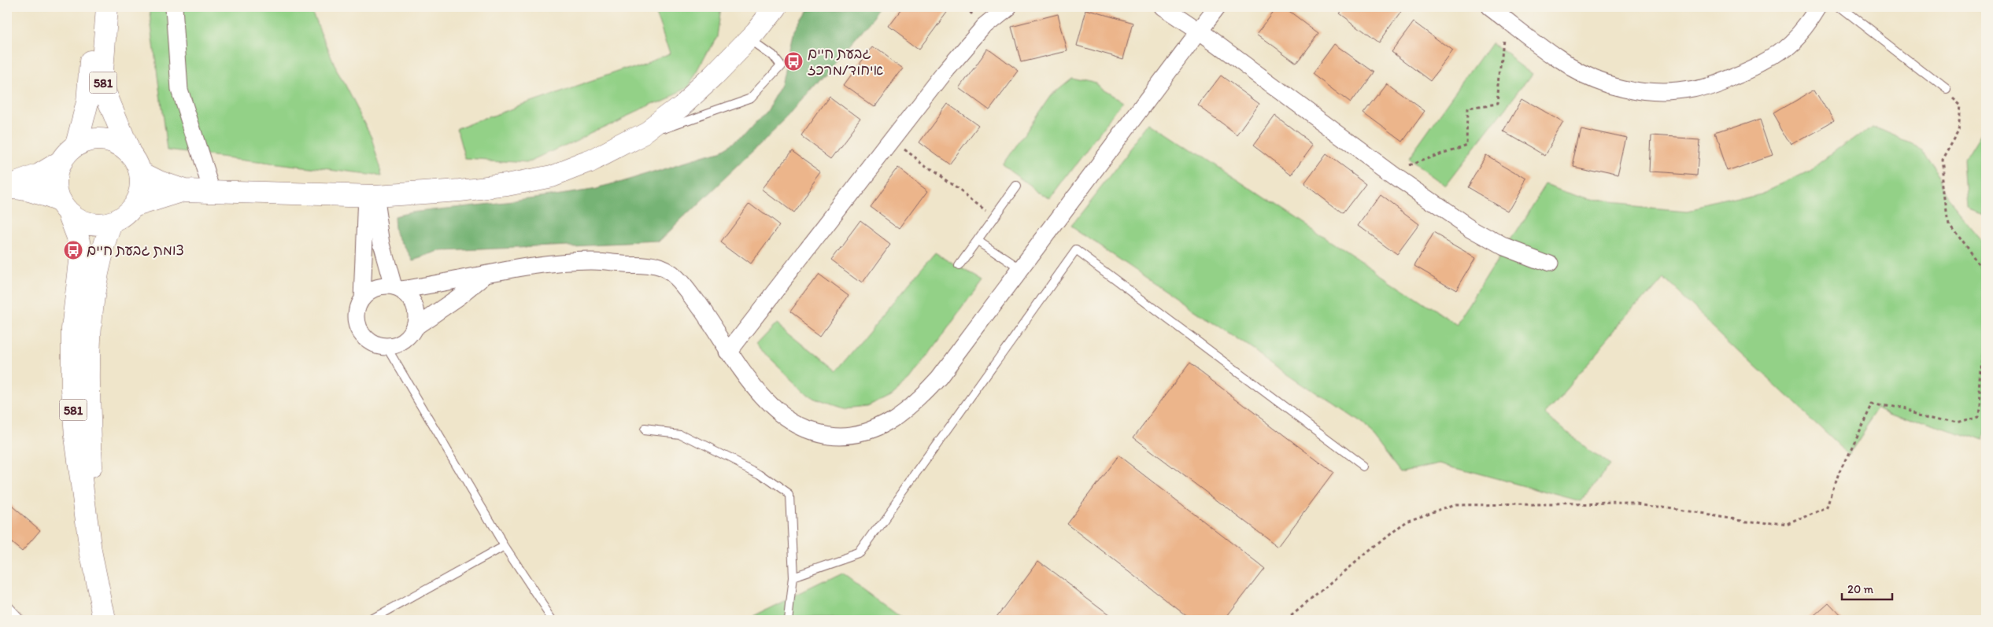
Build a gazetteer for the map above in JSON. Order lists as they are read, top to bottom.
{
  "streets": {
    "main road": ["581"]
  },
  "places": {
    "bus stop": ["גבעת חיים איחוד/מרכז", "צומת גבעת חיים"]
  },
  "scale_bar": "20 m"
}
